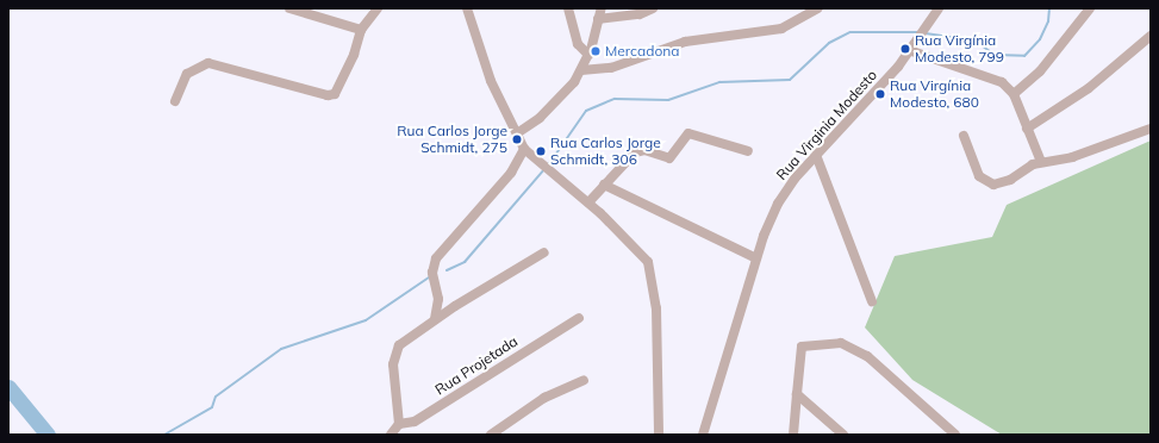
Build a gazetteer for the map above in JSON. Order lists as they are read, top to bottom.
{
  "streets": {
    "street": ["Rua Virginia Modesto", "Rua Projetada"]
  },
  "places": [
    "Rua Virgínia Modesto, 799",
    "Mercadona",
    "Rua Virgínia Modesto, 680",
    "Rua Carlos Jorge Schmidt, 275",
    "Rua Carlos Jorge Schmidt, 306"
  ]
}
